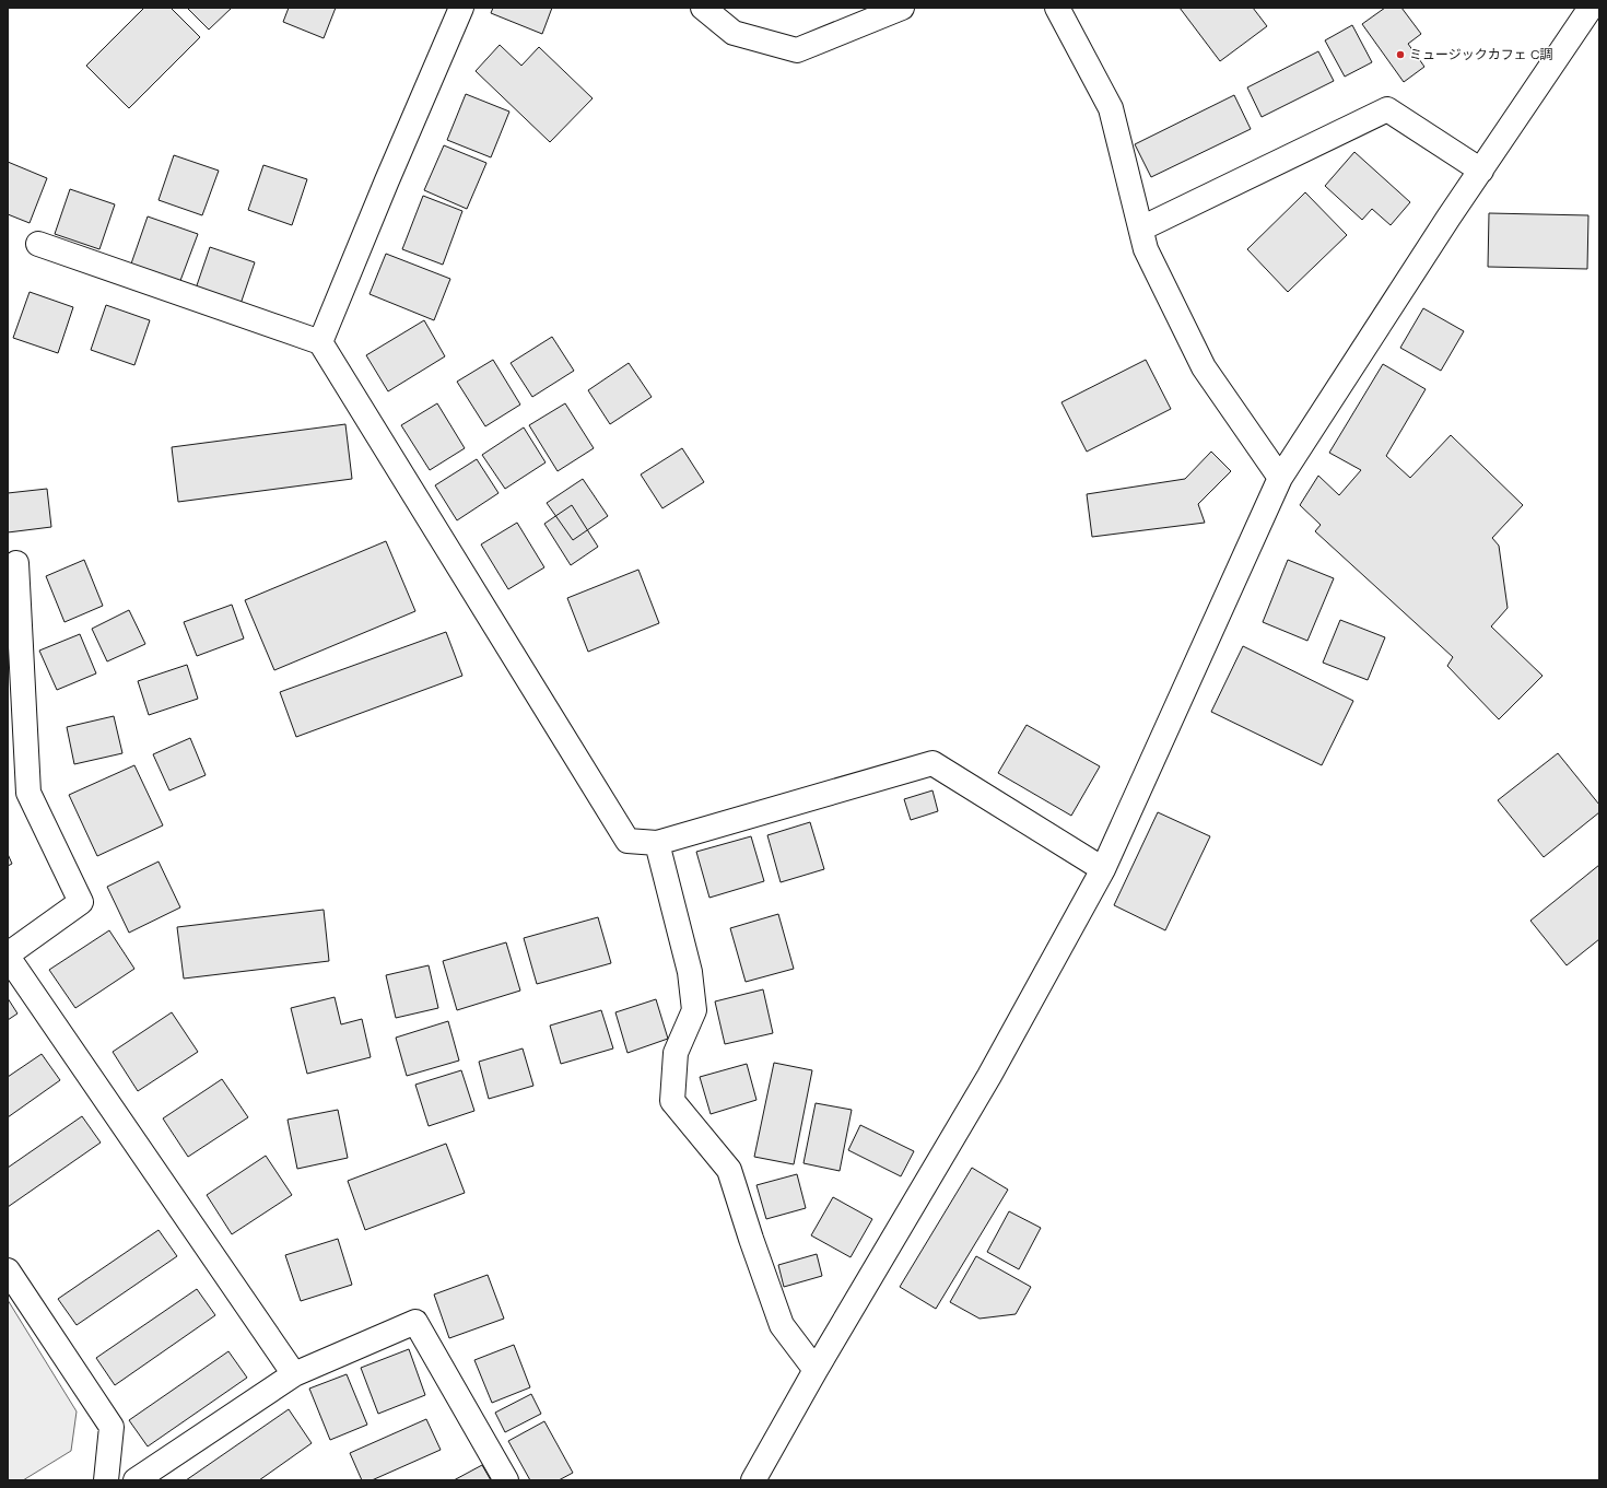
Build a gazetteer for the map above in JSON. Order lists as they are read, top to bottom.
{
  "places": ["ミュージックカフェ C調"]
}
